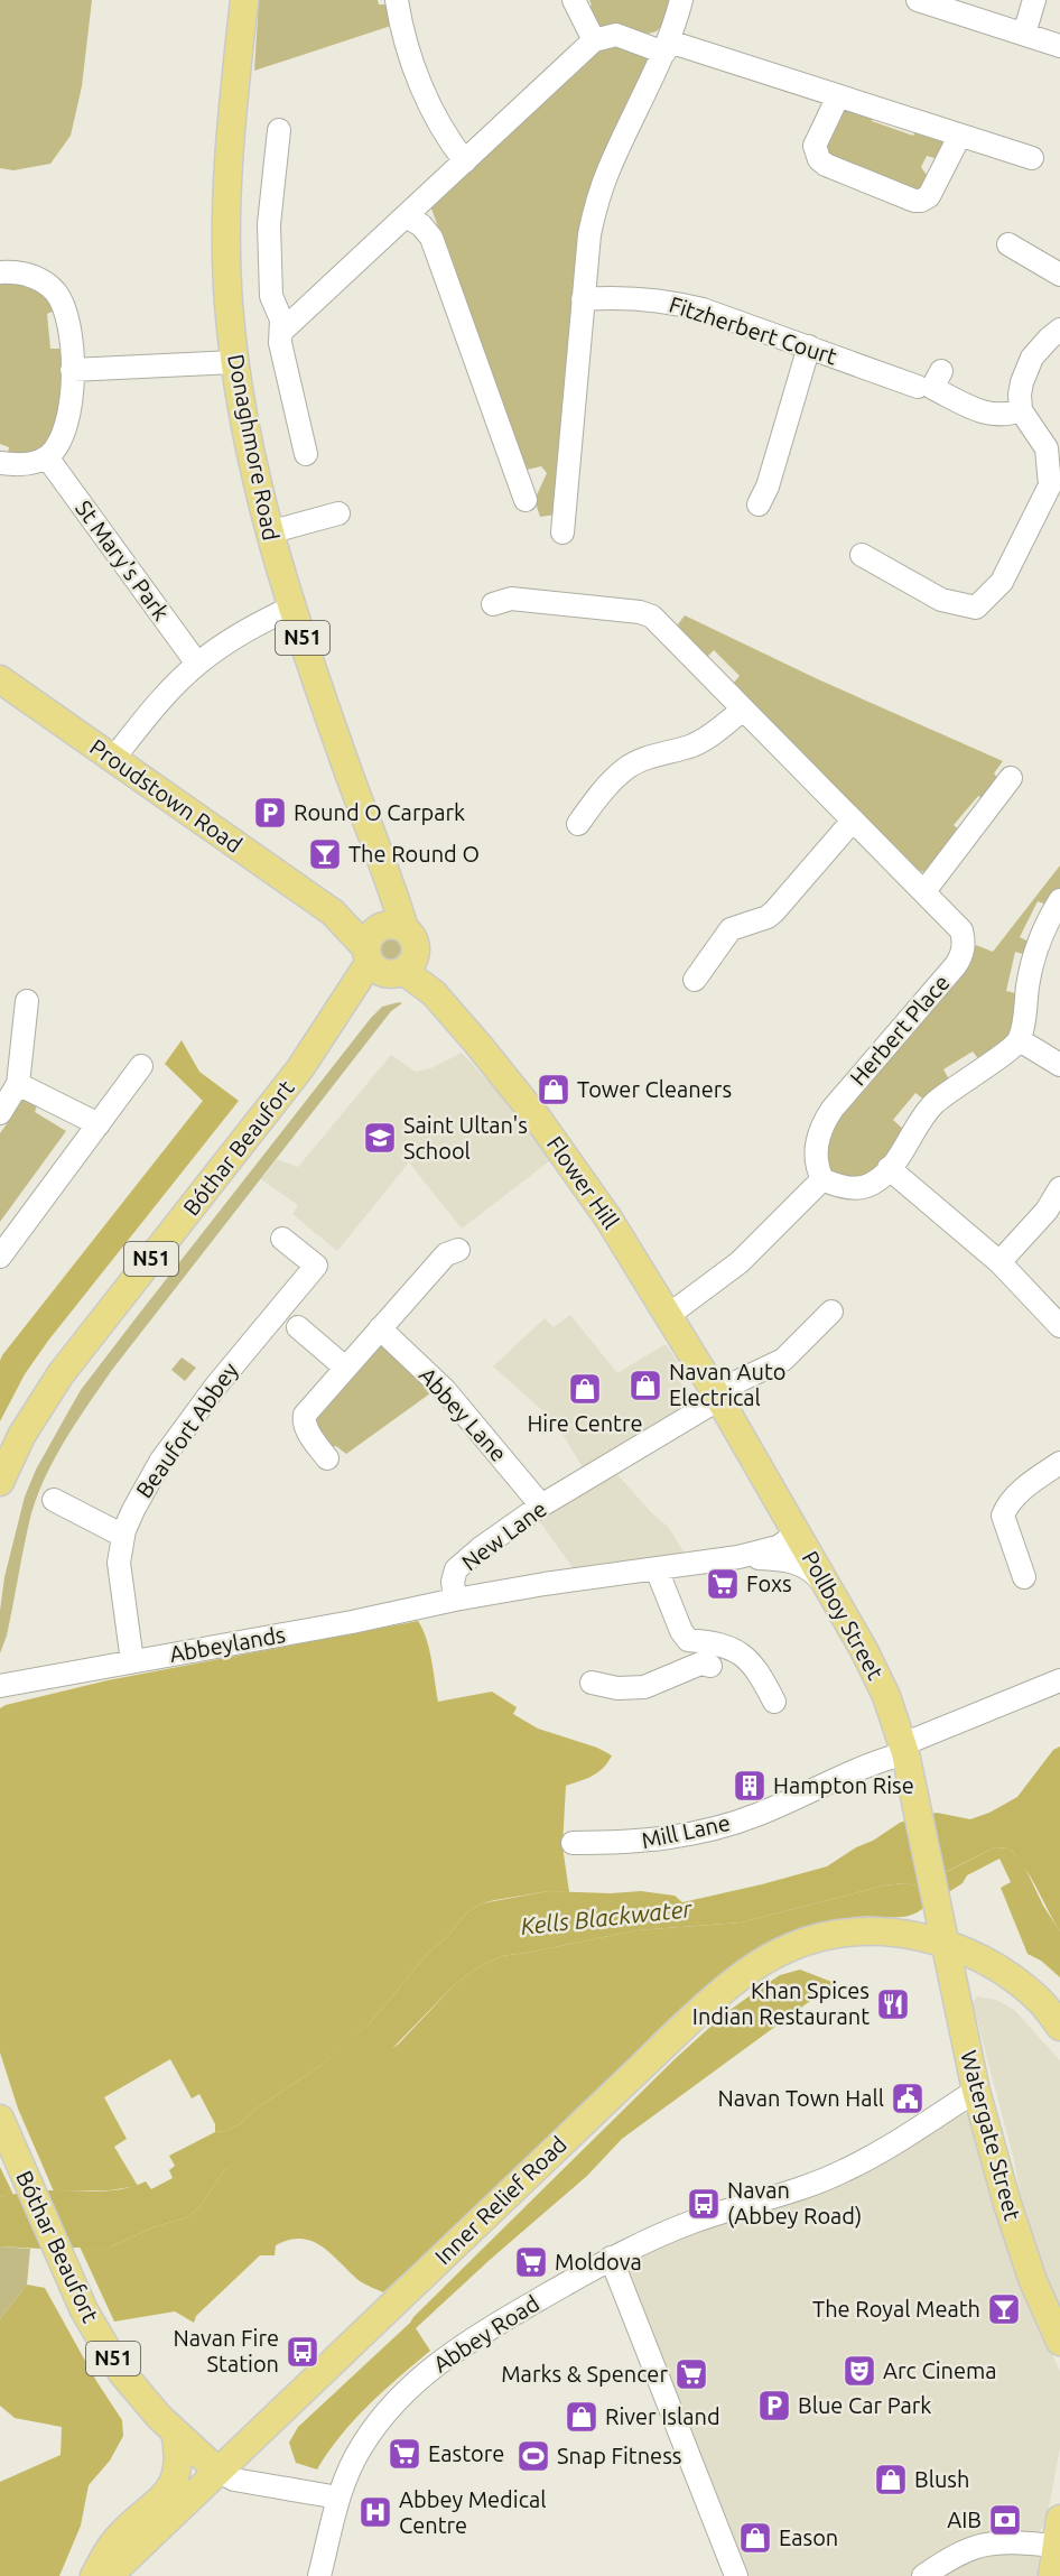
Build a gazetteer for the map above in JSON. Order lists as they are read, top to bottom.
{
  "streets": {
    "main road": [
      "Donaghmore Road",
      "N51",
      "Proudstown Road",
      "Bóthar Beaufort",
      "Flower Hill",
      "Pollboy Street",
      "Watergate Street",
      "Inner Relief Road"
    ],
    "street": [
      "Fitzherbert Court",
      "St Mary's Park",
      "Herbert Place",
      "Abbey Lane",
      "Beaufort Abbey",
      "New Lane",
      "Abbeylands",
      "Mill Lane",
      "Abbey Road"
    ]
  },
  "crossings": [
    ["Donaghmore Road", "Proudstown Road"],
    ["Donaghmore Road", "Bóthar Beaufort"],
    ["Donaghmore Road", "Flower Hill"],
    ["N51", "Bóthar Beaufort"],
    ["N51", "Inner Relief Road"],
    ["Proudstown Road", "Bóthar Beaufort"],
    ["Proudstown Road", "Flower Hill"],
    ["Bóthar Beaufort", "Flower Hill"],
    ["Flower Hill", "Pollboy Street"],
    ["Abbey Lane", "New Lane"],
    ["Beaufort Abbey", "Abbeylands"],
    ["New Lane", "Pollboy Street"],
    ["New Lane", "Abbeylands"],
    ["Pollboy Street", "Mill Lane"],
    ["Pollboy Street", "Watergate Street"],
    ["Pollboy Street", "Inner Relief Road"],
    ["Watergate Street", "Inner Relief Road"],
    ["Watergate Street", "Abbey Road"]
  ],
  "water": ["Kells Blackwater"],
  "places": {
    "parking": ["Round O Carpark", "Blue Car Park"],
    "bar": ["The Round O", "The Royal Meath"],
    "shop": [
      "Tower Cleaners",
      "Navan Auto Electrical",
      "Hire Centre",
      "River Island",
      "Blush",
      "Eason"
    ],
    "school or university": ["Saint Ultan's School"],
    "supermarket": [
      "Foxs",
      "Moldova",
      "Marks & Spencer",
      "Eastore"
    ],
    "building": ["Hampton Rise"],
    "restaurant": ["Khan Spices Indian Restaurant"],
    "public building": ["Navan Town Hall"],
    "bus stop": ["Navan (Abbey Road)", "Navan Fire Station"],
    "theatre": ["Arc Cinema"],
    "sports": ["Snap Fitness"],
    "hospital": ["Abbey Medical Centre"],
    "bank": ["AIB"]
  }
}
